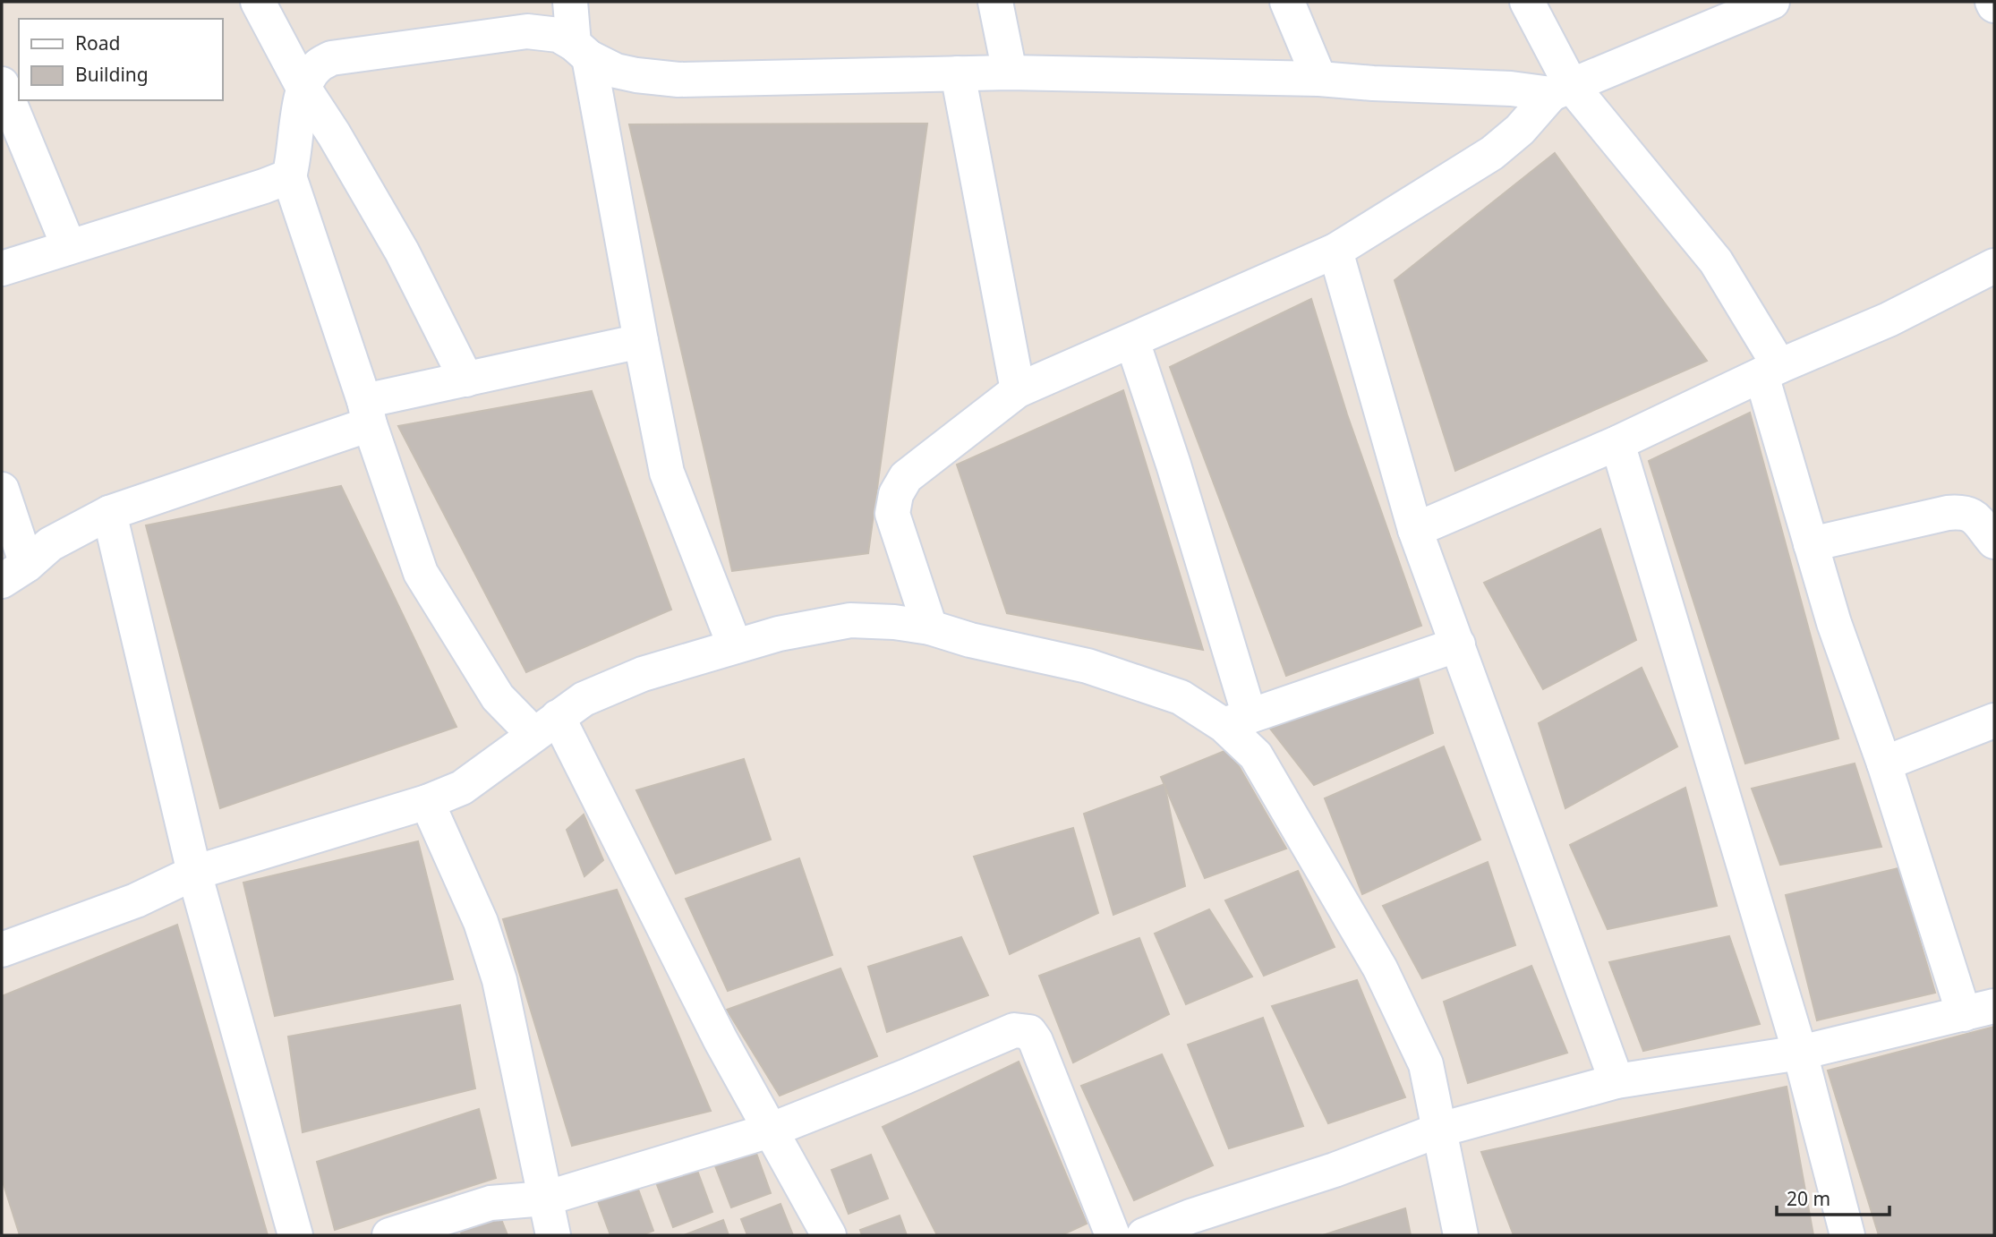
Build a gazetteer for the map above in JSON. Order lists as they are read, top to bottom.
{
  "legend": ["Road", "Building"],
  "scale_bar": "20 m"
}
